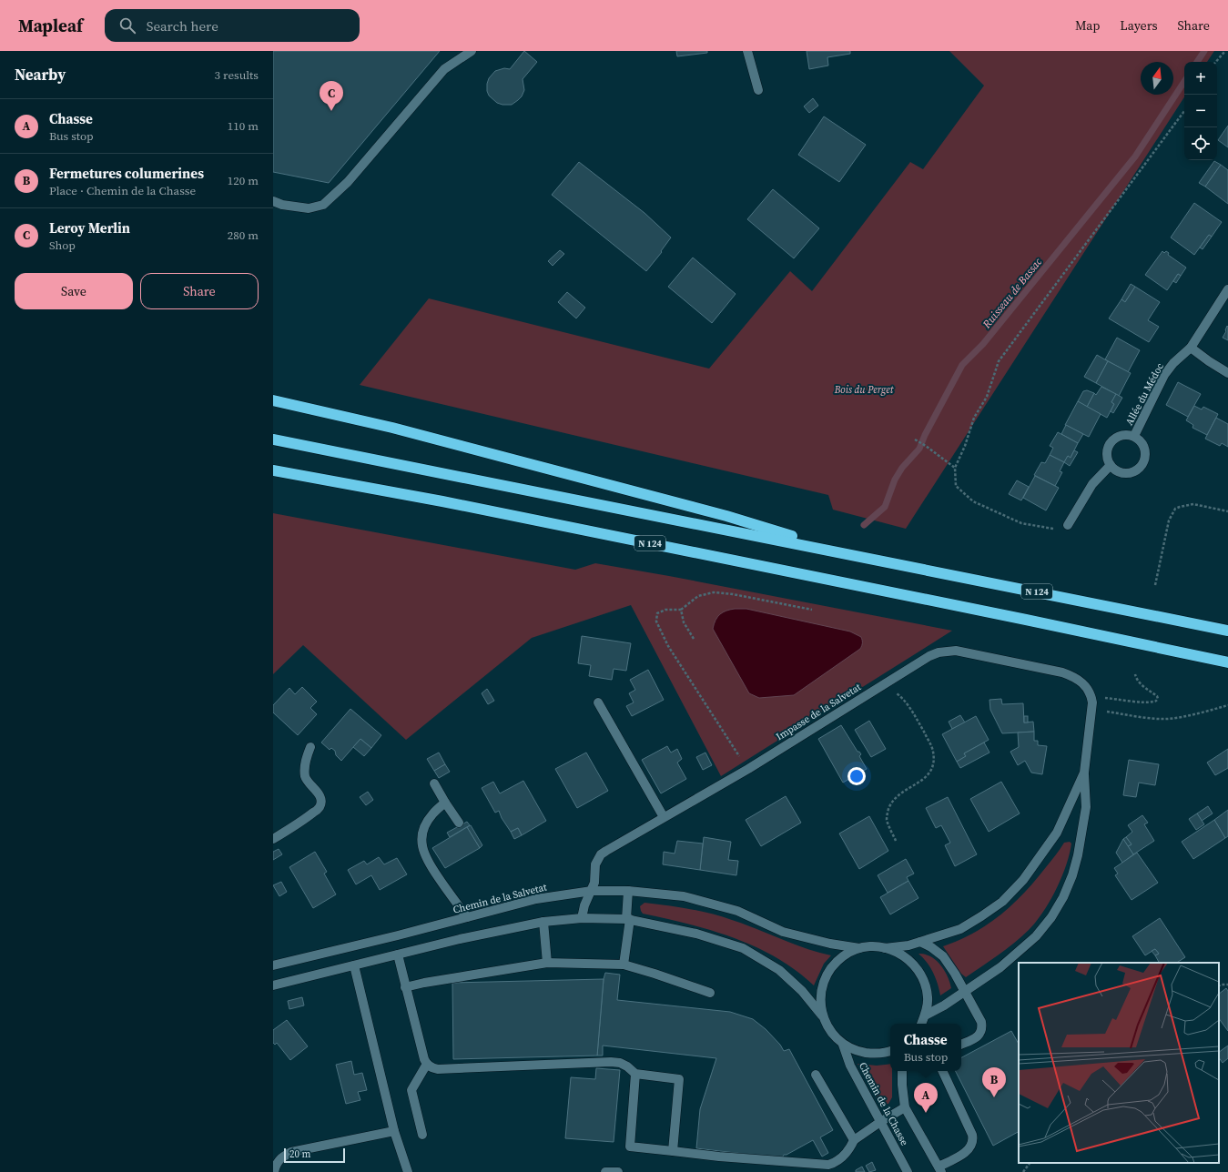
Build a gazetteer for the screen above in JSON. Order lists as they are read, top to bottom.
{
  "streets": {
    "highway": ["N 124"],
    "street": [
      "Allée du Médoc",
      "Impasse de la Salvetat",
      "Chemin de la Salvetat",
      "Chemin de la Chasse"
    ]
  },
  "crossings": [
    ["Impasse de la Salvetat", "Chemin de la Salvetat"]
  ],
  "water": ["Ruisseau de Bassac"],
  "parks": ["Bois du Perget"],
  "scale_bar": "20 m",
  "north": "top",
  "page": {
    "header": "Mapleaf",
    "search": "Search here",
    "nav": ["Map", "Layers", "Share"],
    "heading": ["Nearby", "3 results"],
    "map_buttons": ["+", "−"],
    "pins": ["C", "B", "A"],
    "list": [
      {
        "mark": "A",
        "name": "Chasse",
        "note": "Bus stop",
        "value": "110 m"
      },
      {
        "mark": "B",
        "name": "Fermetures columerines",
        "note": "Place · Chemin de la Chasse",
        "value": "120 m"
      },
      {
        "mark": "C",
        "name": "Leroy Merlin",
        "note": "Shop",
        "value": "280 m"
      }
    ],
    "buttons": ["Save", "Share"],
    "popup": ["Chasse", "Bus stop"],
    "scale": "20 m"
  }
}
